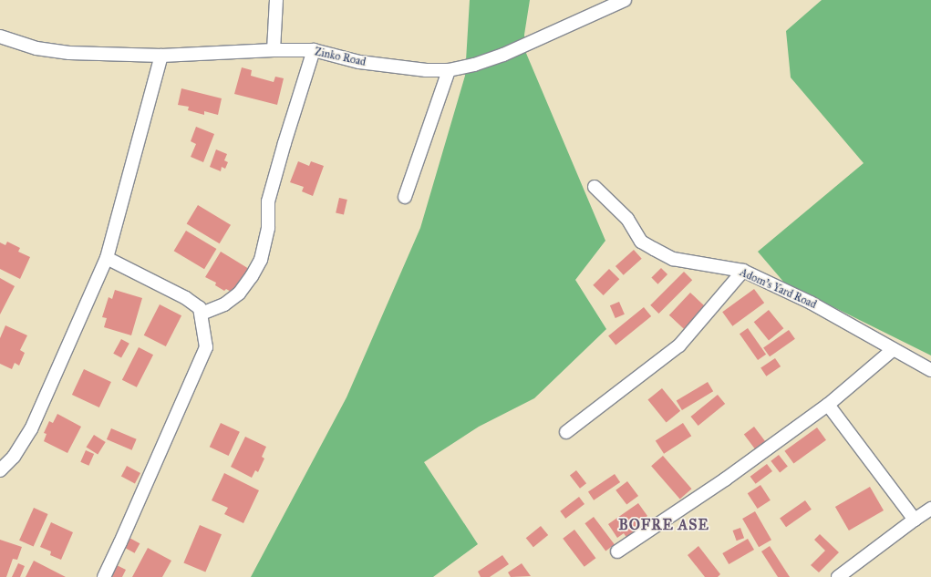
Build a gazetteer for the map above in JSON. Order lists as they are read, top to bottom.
{
  "streets": {
    "street": ["Zinko Road", "Adom's Yard Road"]
  },
  "districts": ["BOFRE ASE"]
}
